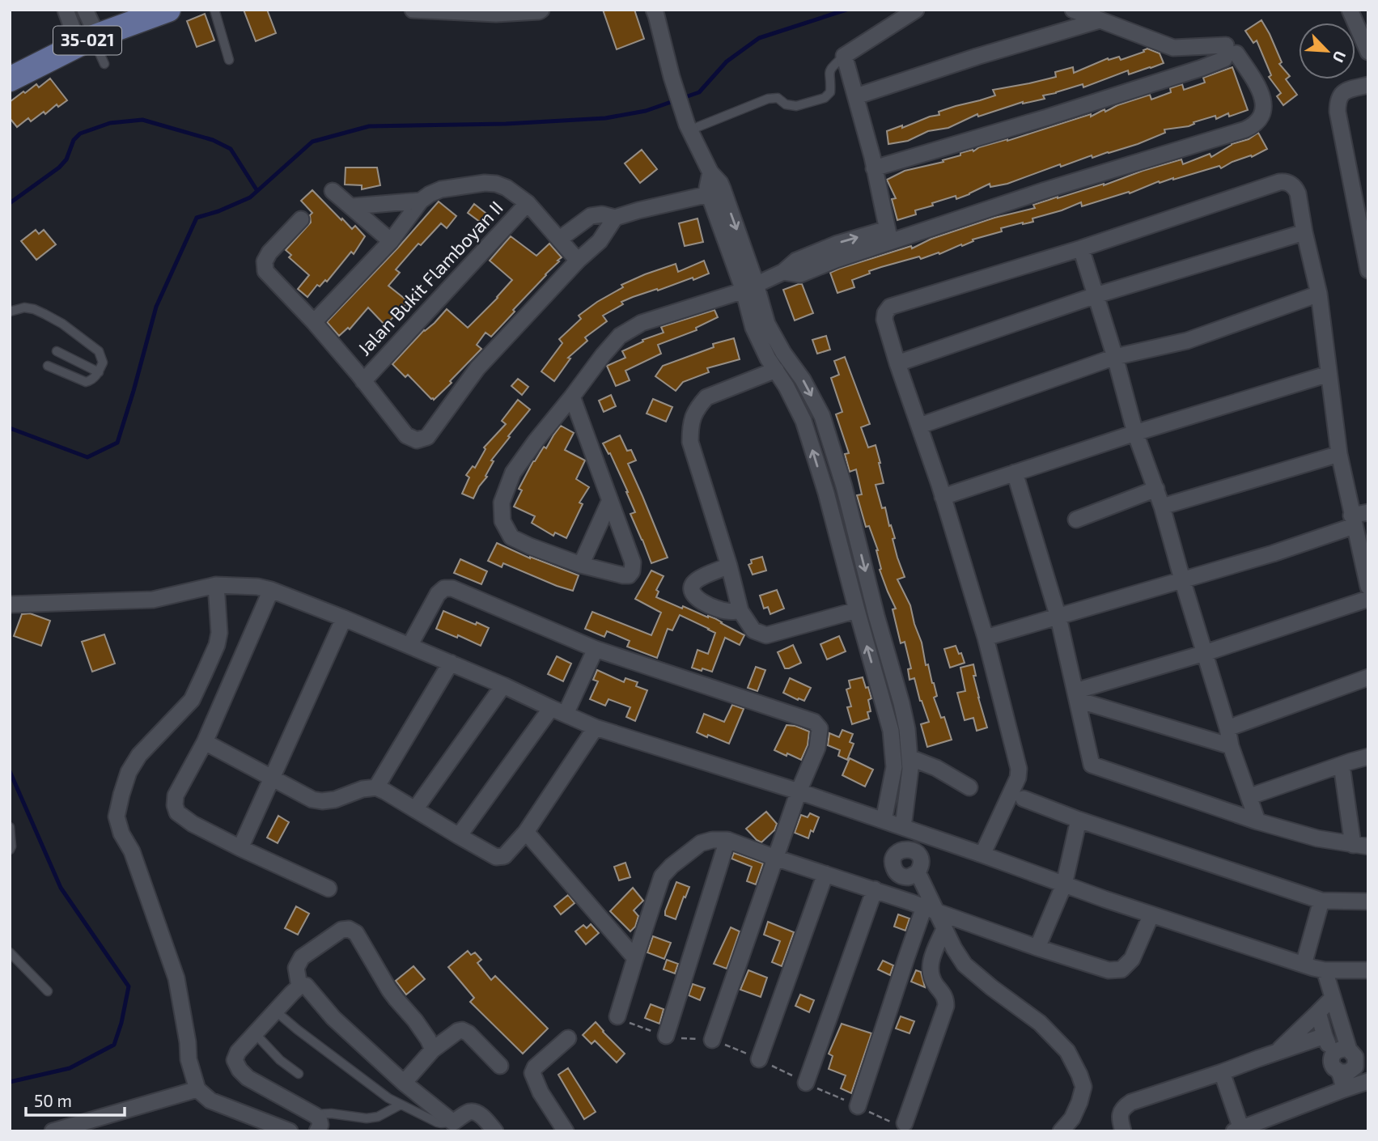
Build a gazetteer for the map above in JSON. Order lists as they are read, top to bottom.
{
  "streets": {
    "main road": ["35-021"],
    "street": ["Jalan Bukit Flamboyan II"]
  },
  "scale_bar": "50 m",
  "north": "bottom right"
}
